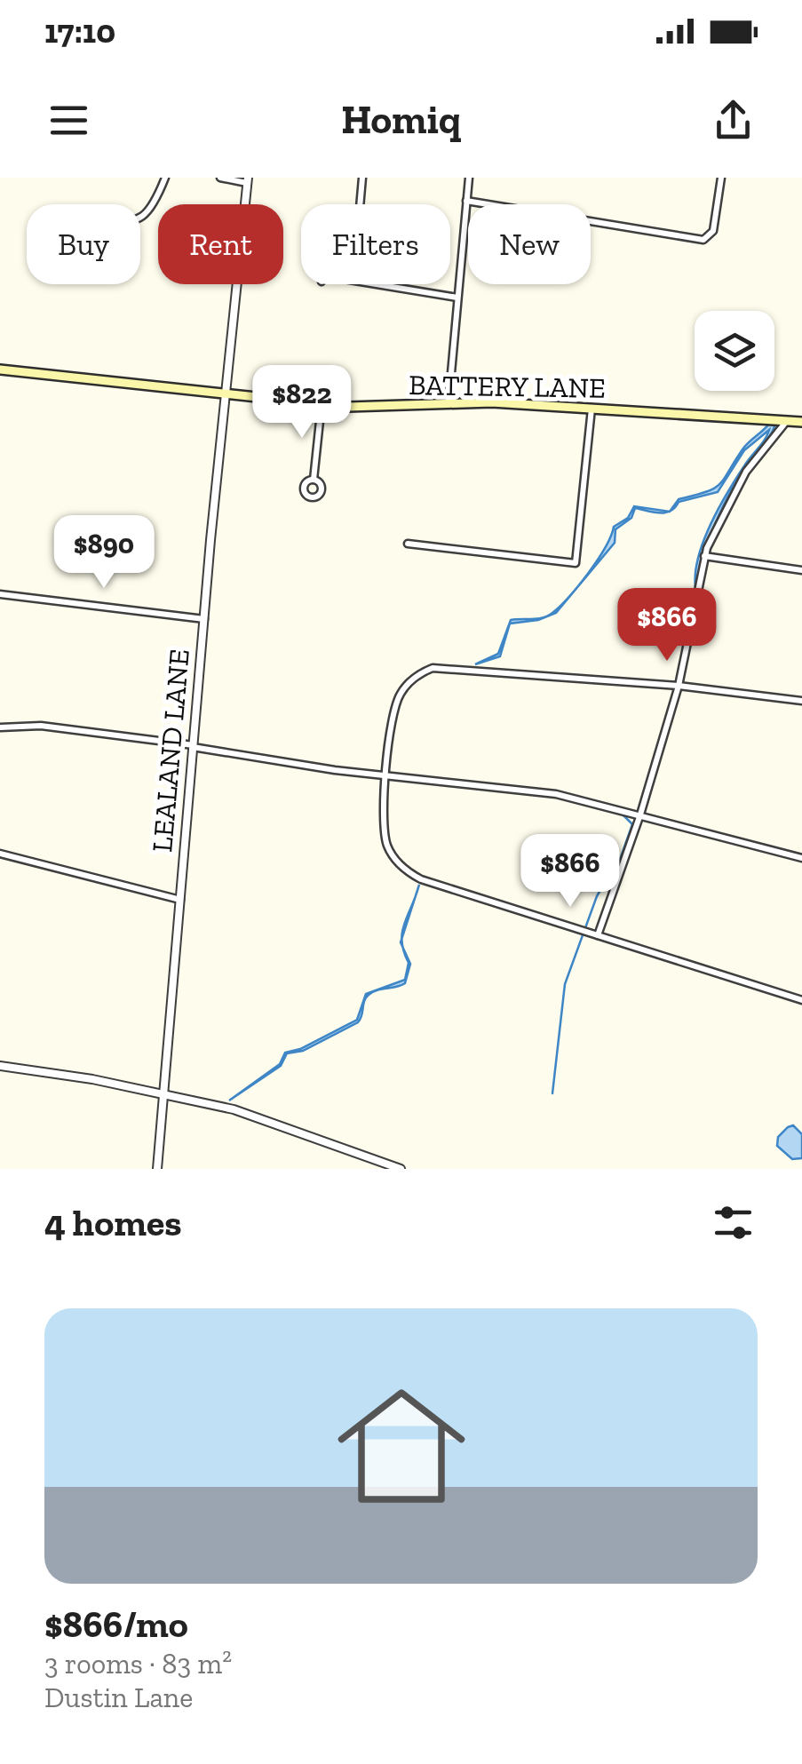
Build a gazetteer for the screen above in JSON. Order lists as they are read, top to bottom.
{
  "streets": {
    "main road": ["BATTERY LANE"],
    "street": ["LEALAND LANE"]
  },
  "crossings": [
    ["BATTERY LANE", "LEALAND LANE"]
  ],
  "page": {
    "status": "17:10",
    "header": "Homiq",
    "chip": [
      "Buy",
      "Rent",
      "Filters",
      "New"
    ],
    "price": [
      "$822",
      "$890",
      "$866",
      "$866"
    ],
    "heading": "4 homes",
    "list": [
      {
        "name": "$866/mo",
        "note": "3 rooms · 83 m² · Dustin Lane"
      }
    ]
  }
}
